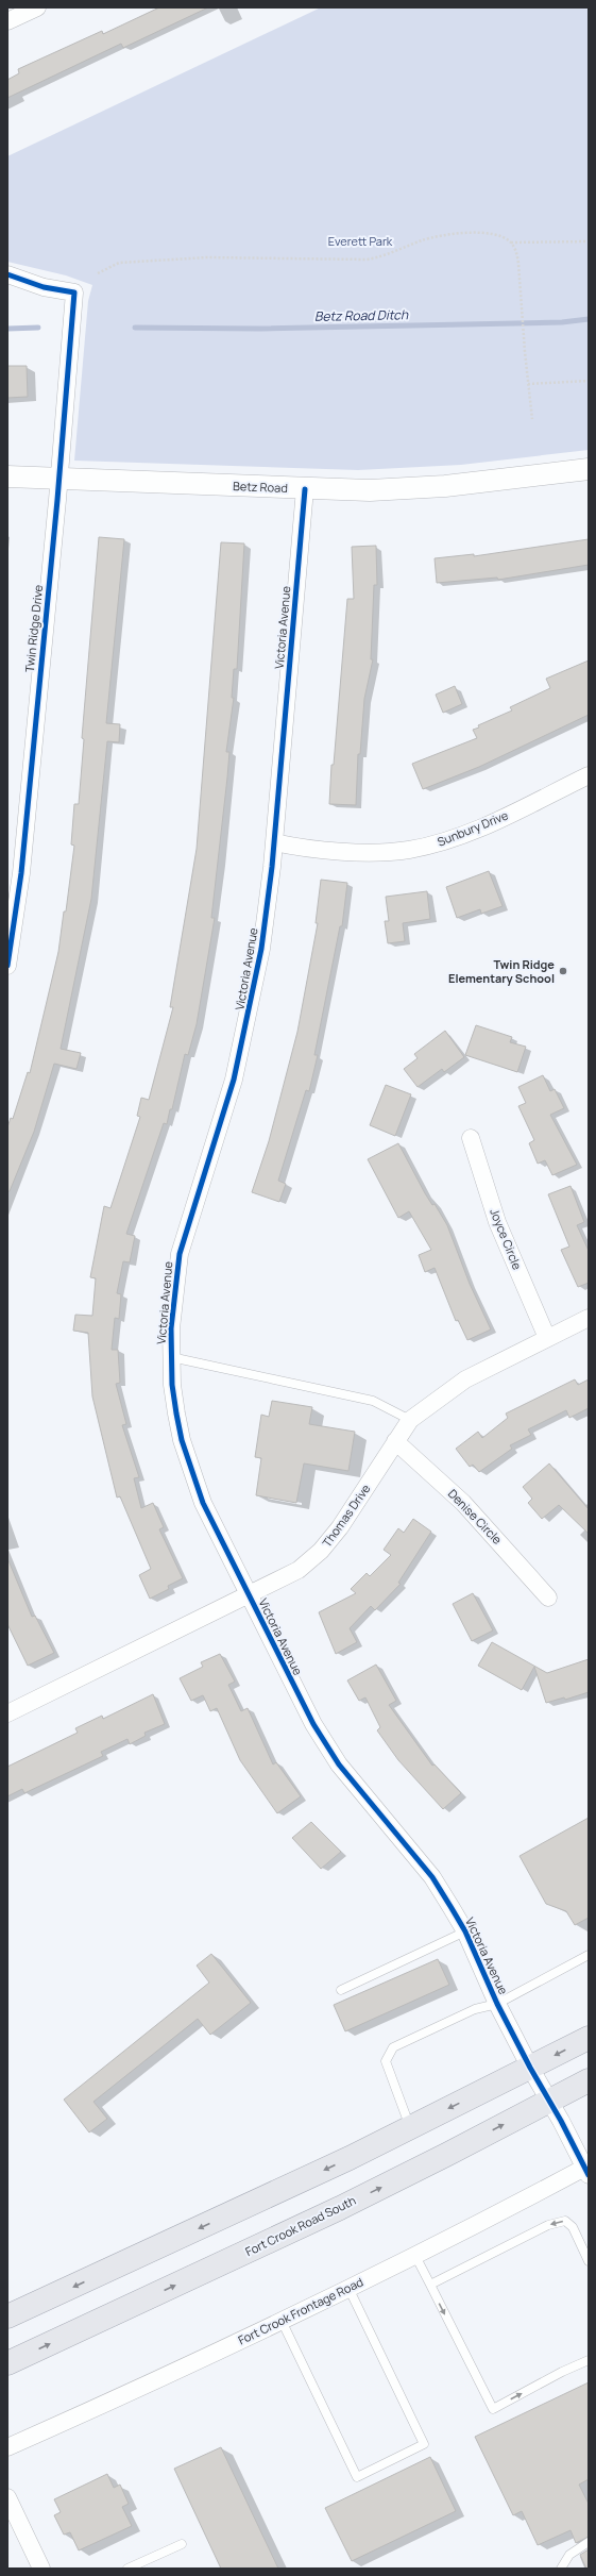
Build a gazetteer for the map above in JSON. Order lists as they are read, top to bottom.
{
  "streets": {
    "main road": ["Fort Crook Road South"],
    "street": [
      "Betz Road",
      "Victoria Avenue",
      "Twin Ridge Drive",
      "Sunbury Drive",
      "Joyce Circle",
      "Thomas Drive",
      "Denise Circle",
      "Fort Crook Frontage Road"
    ]
  },
  "crossings": [
    ["Betz Road", "Victoria Avenue"],
    ["Betz Road", "Twin Ridge Drive"],
    ["Victoria Avenue", "Sunbury Drive"],
    ["Victoria Avenue", "Thomas Drive"],
    ["Victoria Avenue", "Fort Crook Road South"],
    ["Victoria Avenue", "Fort Crook Frontage Road"],
    ["Joyce Circle", "Thomas Drive"],
    ["Thomas Drive", "Denise Circle"]
  ],
  "water": ["Betz Road Ditch"],
  "parks": ["Everett Park"],
  "places": ["Twin Ridge Elementary School"]
}
